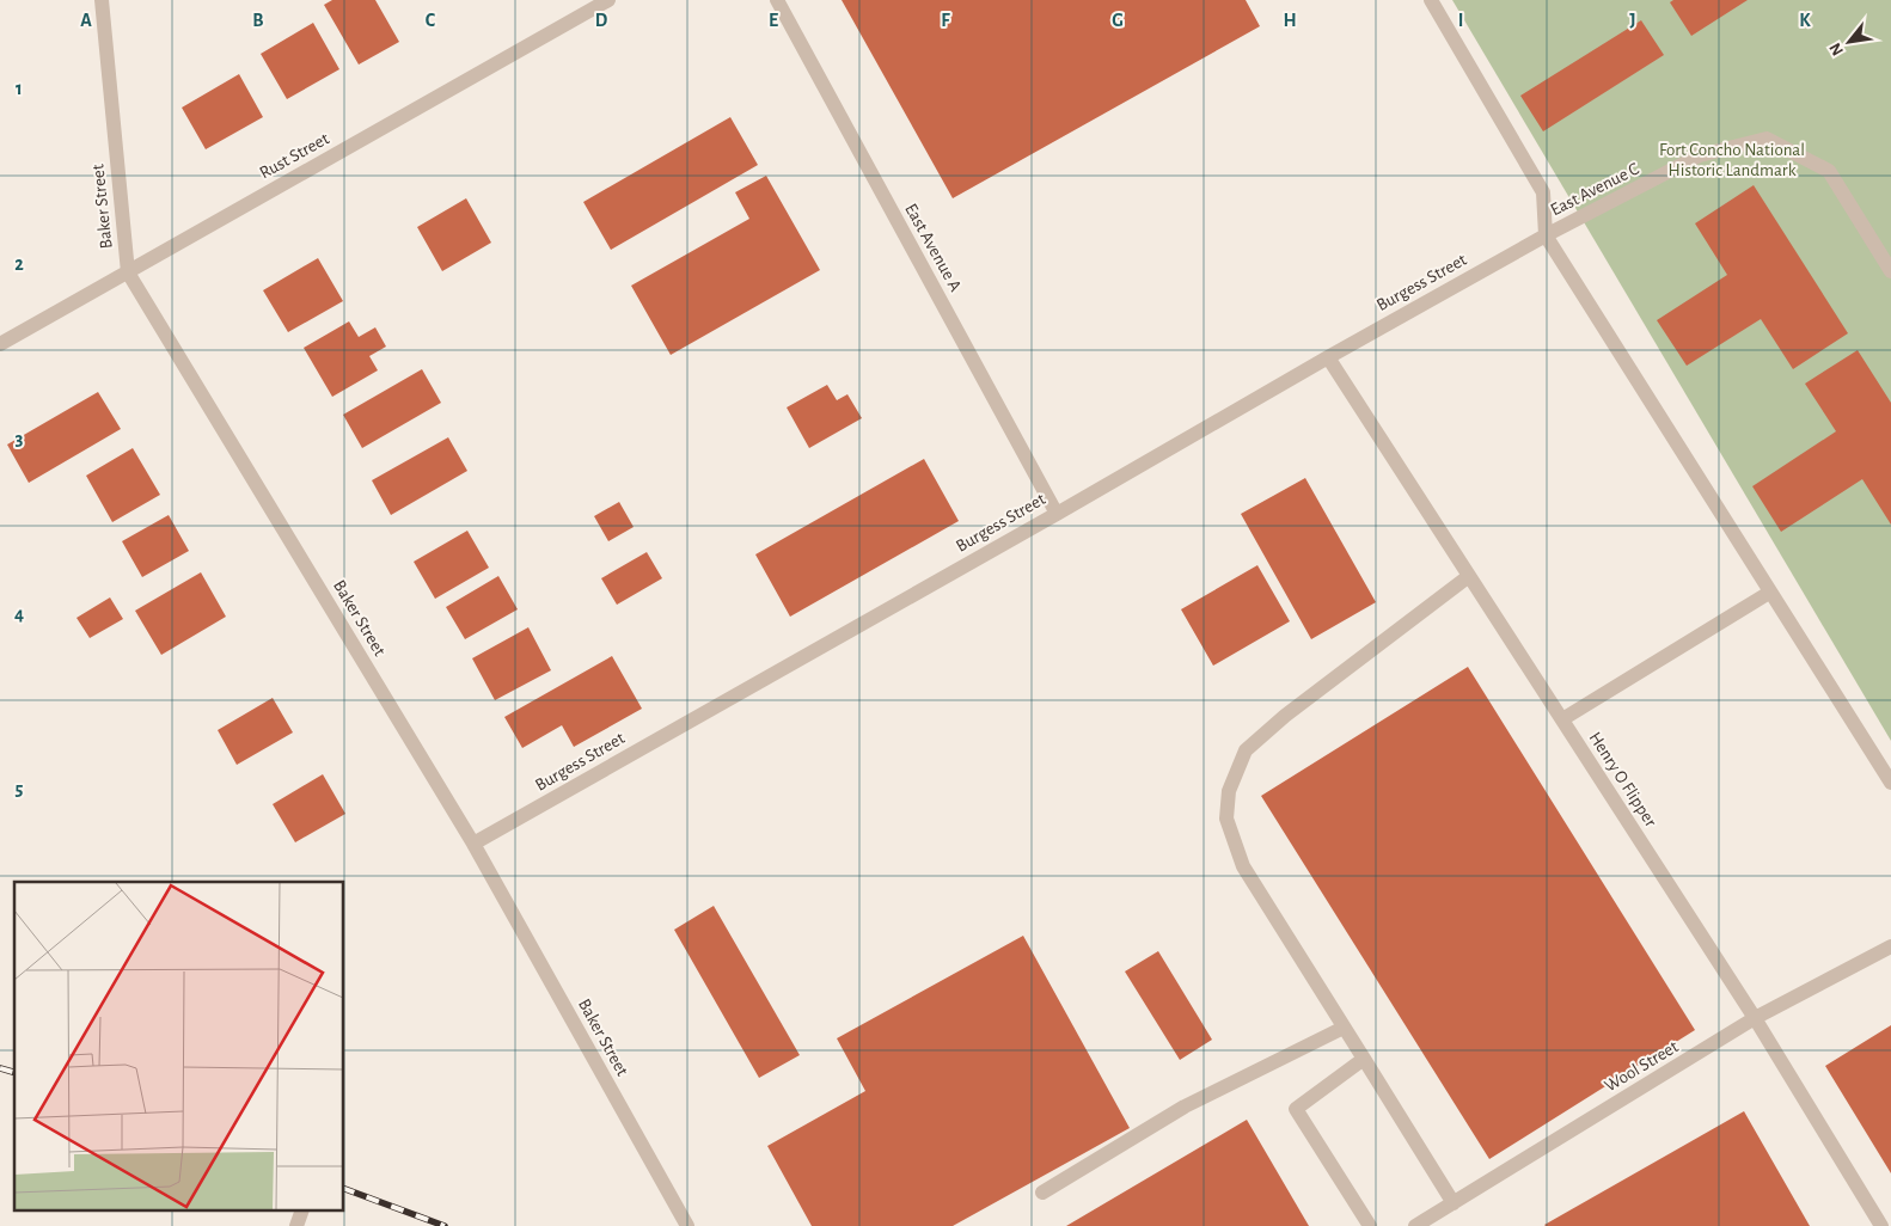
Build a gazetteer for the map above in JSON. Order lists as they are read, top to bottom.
{
  "streets": {
    "street": [
      "Rust Street",
      "East Avenue C",
      "Baker Street",
      "East Avenue A",
      "Burgess Street",
      "Henry O Flipper",
      "Wool Street"
    ]
  },
  "crossings": [
    ["Rust Street", "Baker Street"],
    ["East Avenue C", "Burgess Street"],
    ["Baker Street", "Burgess Street"],
    ["East Avenue A", "Burgess Street"],
    ["Burgess Street", "Henry O Flipper"],
    ["Henry O Flipper", "Wool Street"]
  ],
  "parks": ["Fort Concho National Historic Landmark"],
  "north": "bottom left",
  "grid": {
    "columns": [
      "A",
      "B",
      "C",
      "D",
      "E",
      "F",
      "G",
      "H",
      "I",
      "J",
      "K"
    ],
    "rows": [
      "1",
      "2",
      "3",
      "4",
      "5"
    ]
  }
}
